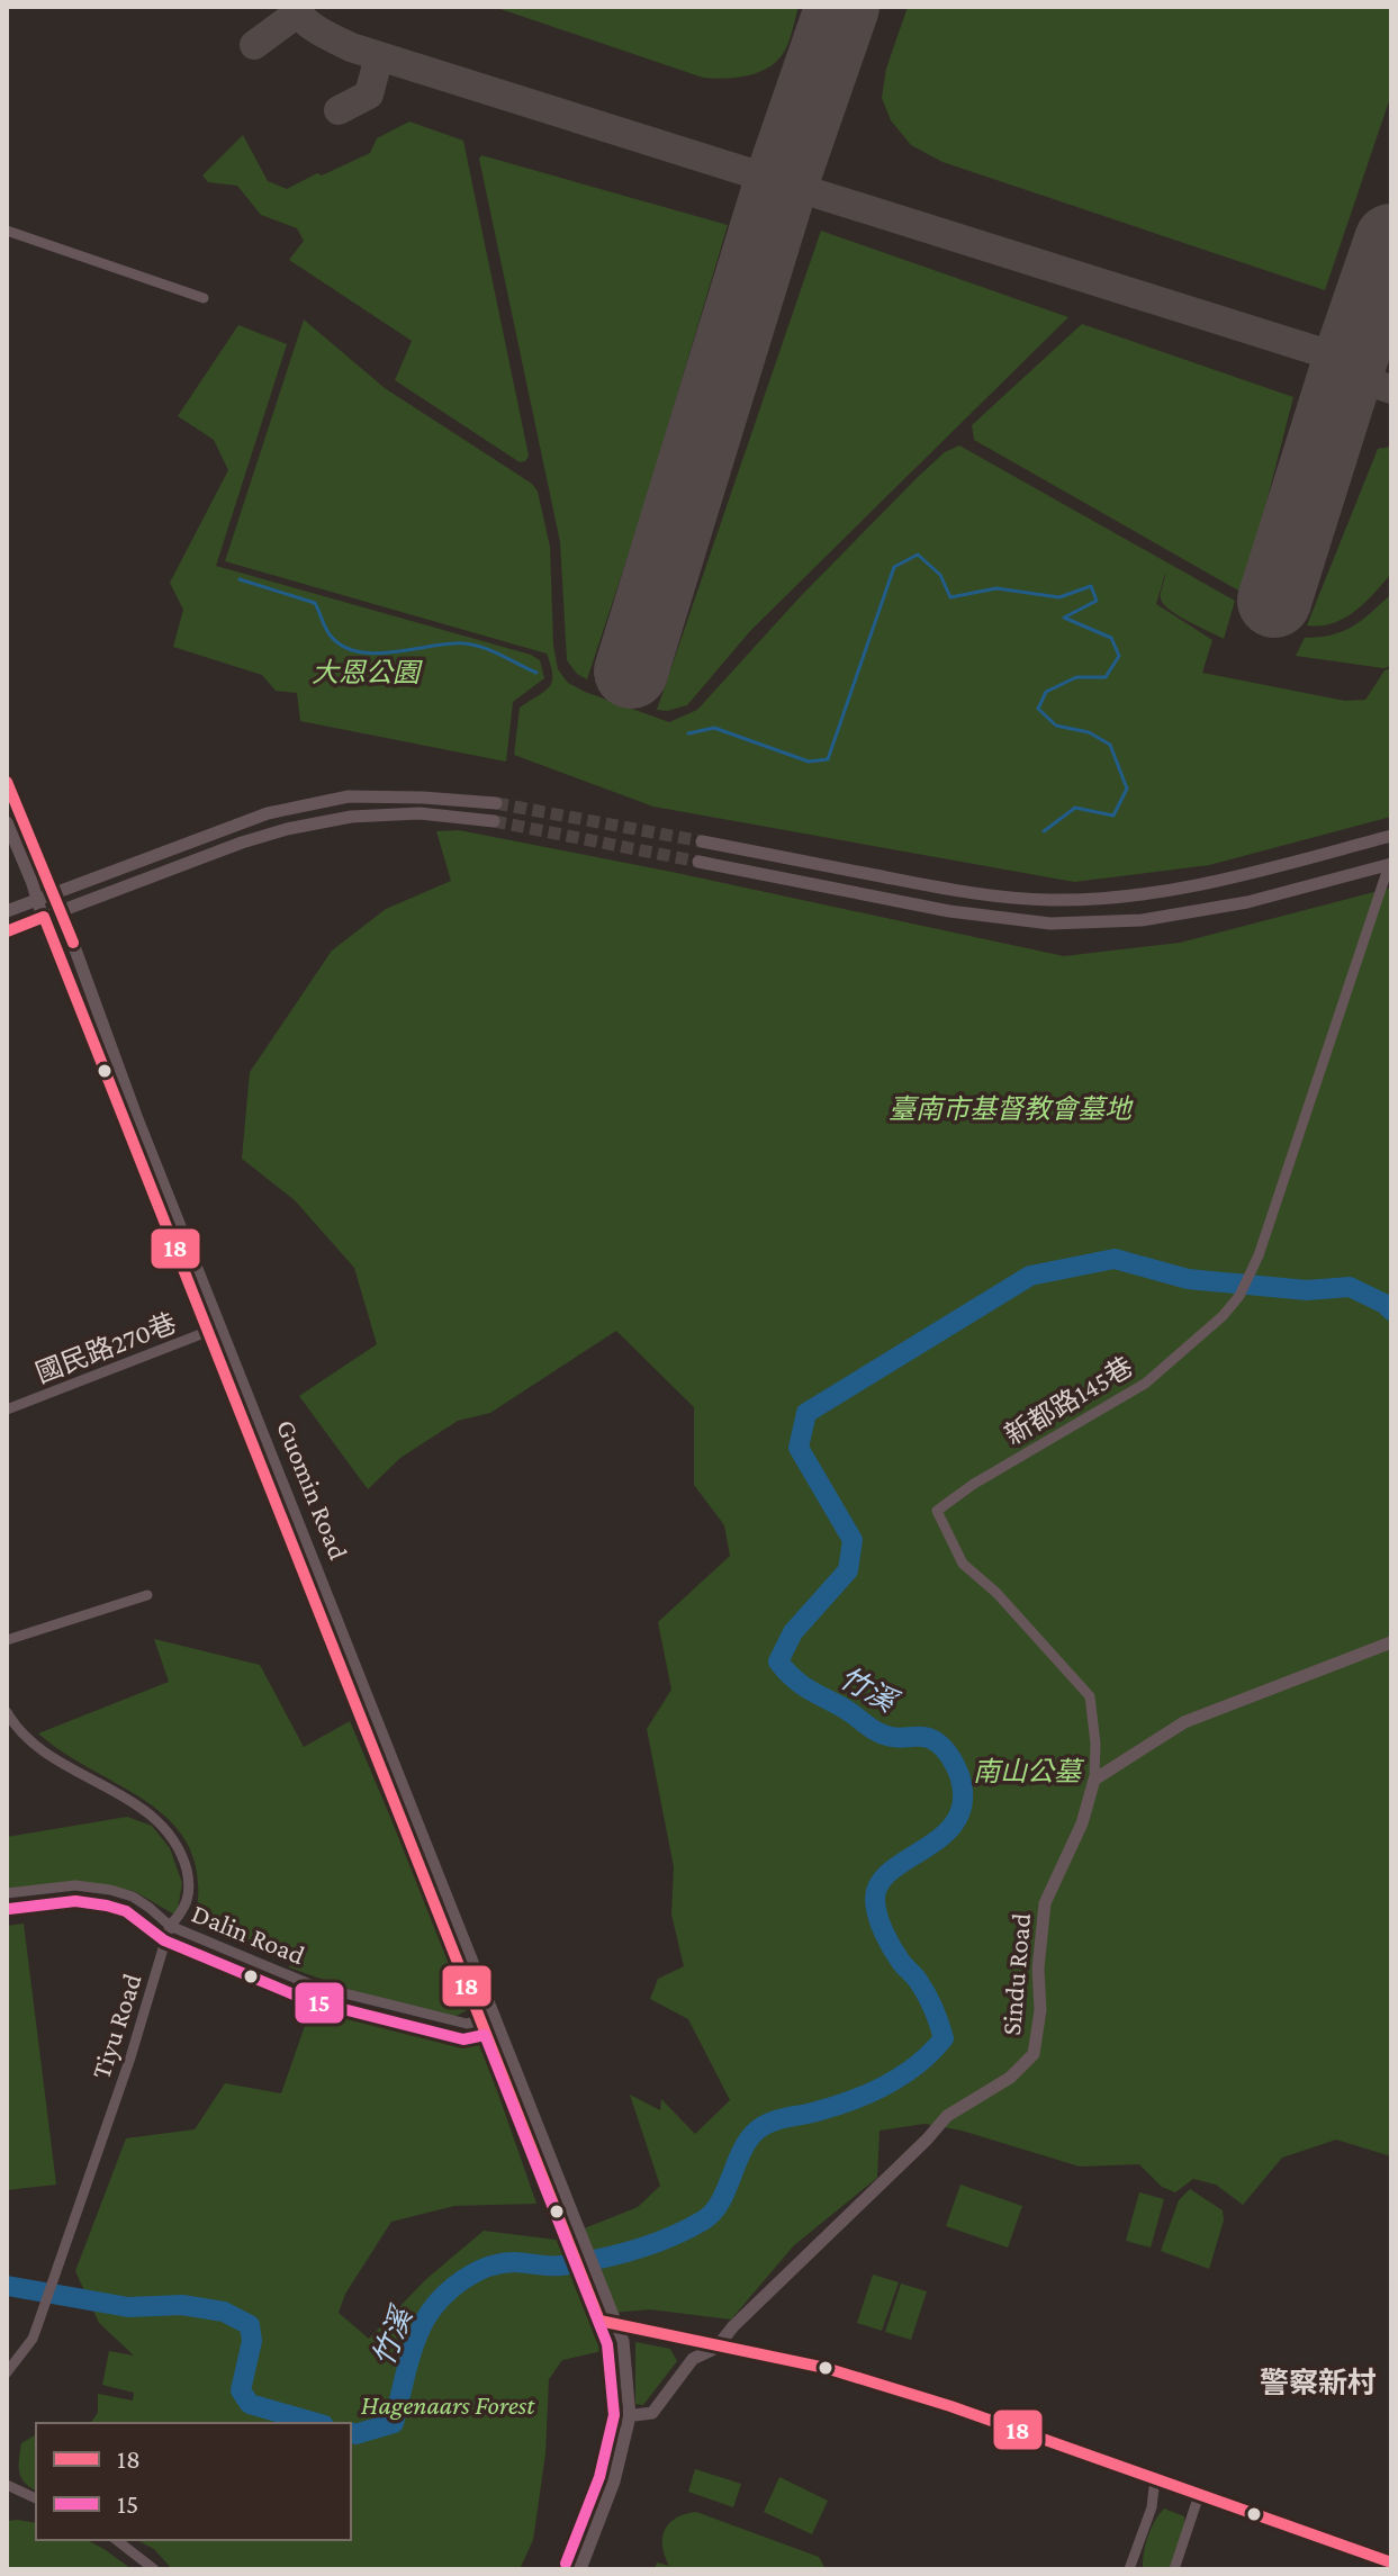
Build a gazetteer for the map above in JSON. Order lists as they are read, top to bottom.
{
  "streets": {
    "street": [
      "國民路270巷",
      "新都路145巷",
      "Guomin Road",
      "Dalin Road",
      "Sindu Road",
      "Tiyu Road"
    ]
  },
  "crossings": [
    ["國民路270巷", "Guomin Road"],
    ["新都路145巷", "Sindu Road"],
    ["Guomin Road", "Dalin Road"],
    ["Dalin Road", "Tiyu Road"]
  ],
  "districts": ["警察新村"],
  "water": ["竹溪"],
  "parks": [
    "大恩公園",
    "臺南市基督教會墓地",
    "南山公墓",
    "Hagenaars Forest"
  ],
  "lines": ["transit line 18", "transit line 15"],
  "legend": ["18", "15"]
}
